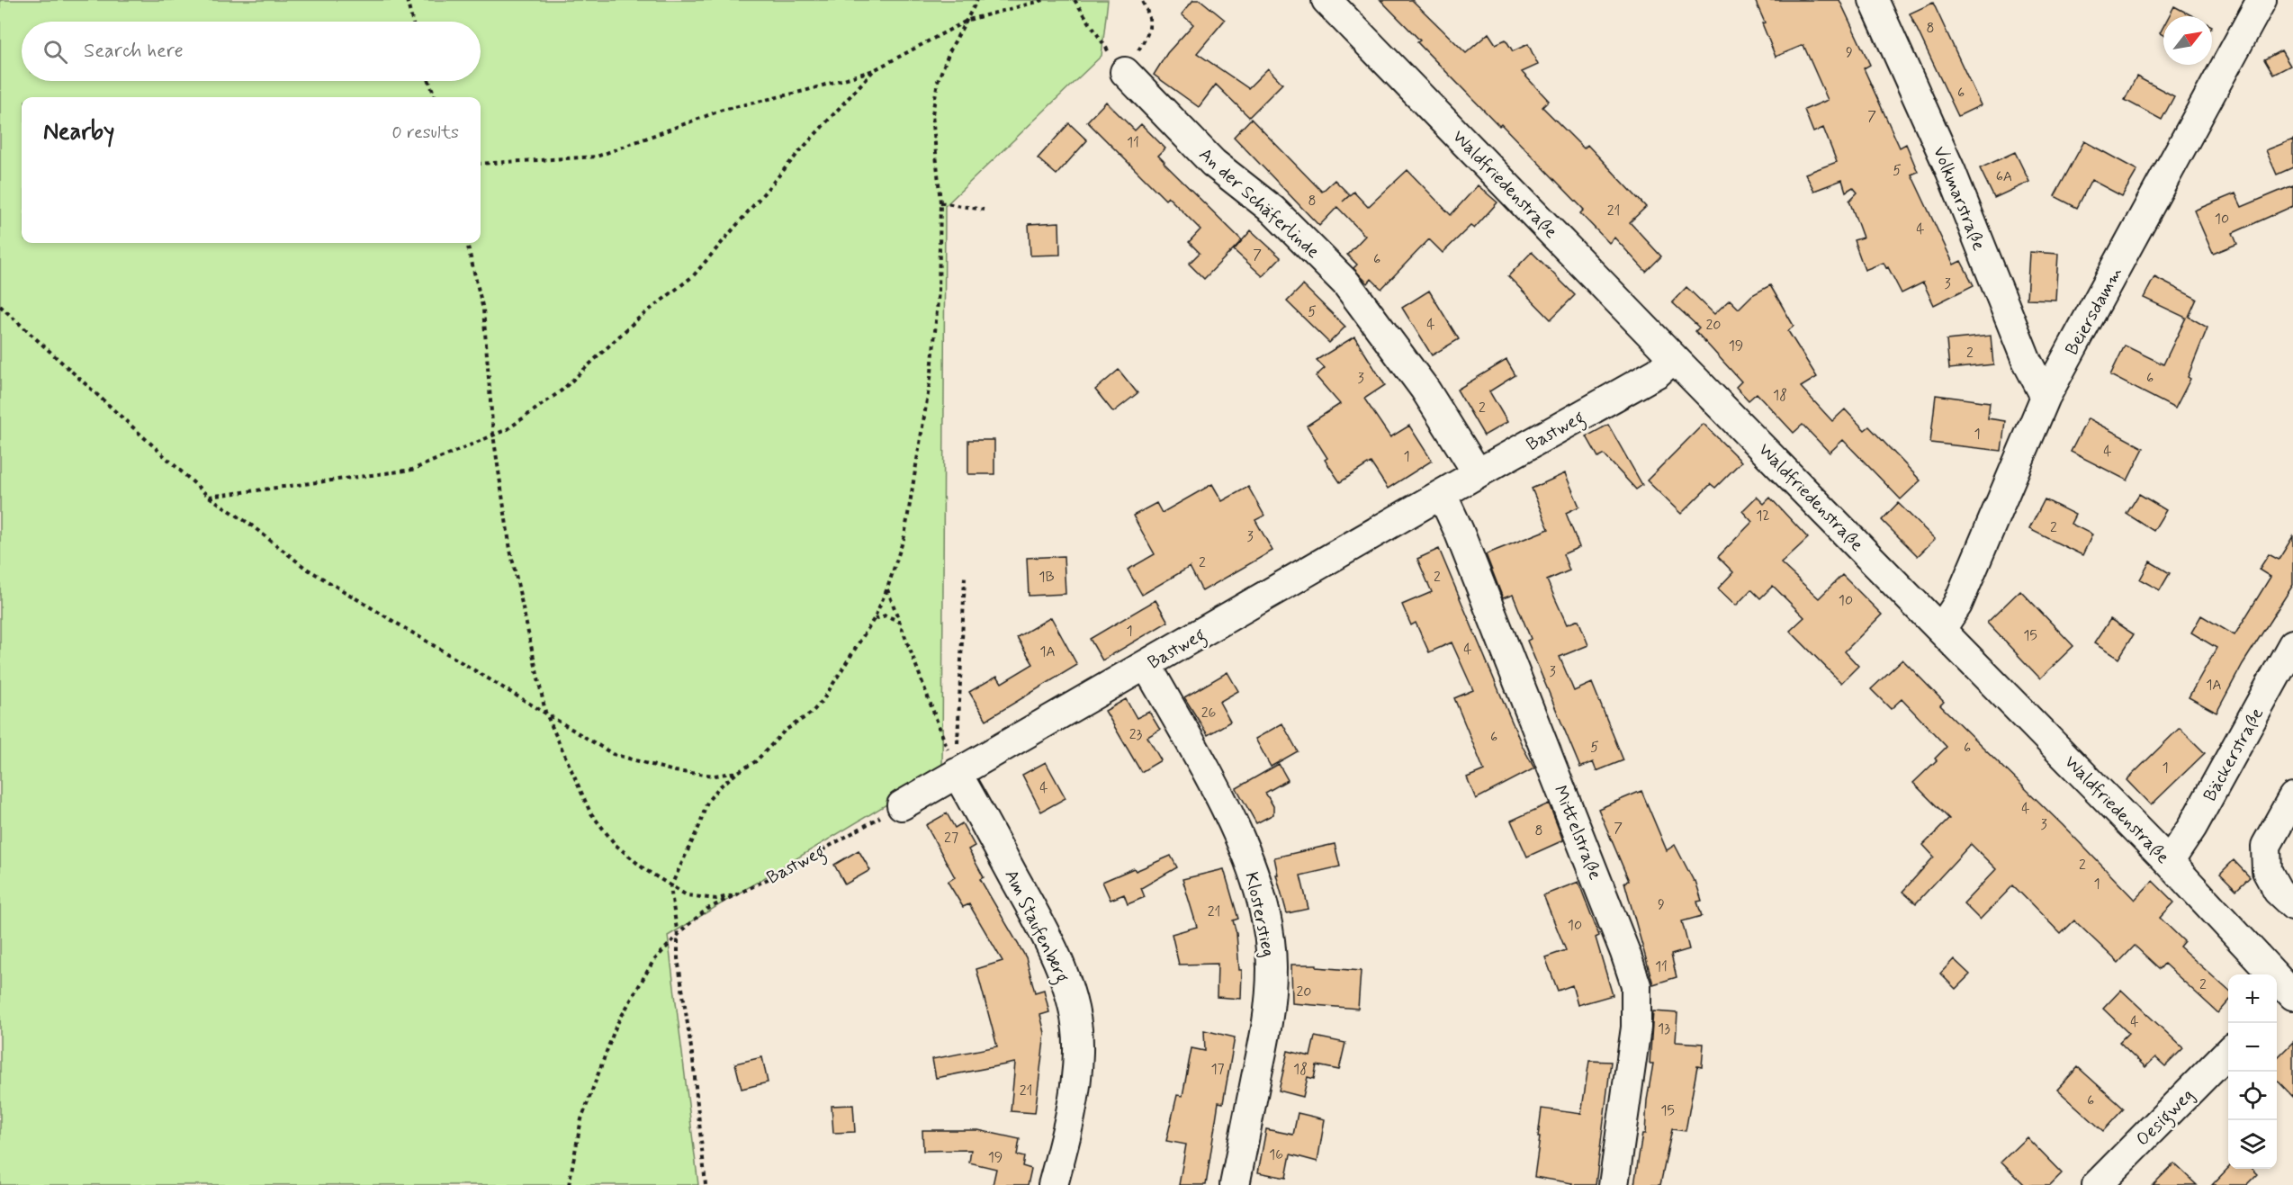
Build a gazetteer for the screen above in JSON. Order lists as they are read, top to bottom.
{
  "streets": {
    "street": [
      "Waldfriedenstraße",
      "Volkmarstraße",
      "An der Schäferlinde",
      "Beiersdamm",
      "Bastweg",
      "Bäckerstraße",
      "Mittelstraße",
      "Klosterstieg",
      "Am Staufenberg",
      "Oesigweg"
    ]
  },
  "crossings": [
    ["Waldfriedenstraße", "Beiersdamm"],
    ["Waldfriedenstraße", "Bastweg"],
    ["Waldfriedenstraße", "Bäckerstraße"],
    ["Volkmarstraße", "Beiersdamm"],
    ["An der Schäferlinde", "Bastweg"],
    ["Bastweg", "Mittelstraße"],
    ["Bastweg", "Klosterstieg"],
    ["Bastweg", "Am Staufenberg"]
  ],
  "house_numbers": [
    "8",
    "9",
    "6",
    "7",
    "11",
    "5",
    "6A",
    "8",
    "21",
    "10",
    "4",
    "7",
    "6",
    "3",
    "5",
    "4",
    "20",
    "19",
    "2",
    "3",
    "6",
    "18",
    "2",
    "1",
    "4",
    "1",
    "12",
    "2",
    "3",
    "2",
    "1B",
    "2",
    "10",
    "1",
    "15",
    "4",
    "1A",
    "3",
    "1A",
    "26",
    "23",
    "6",
    "5",
    "6",
    "1",
    "4",
    "4",
    "3",
    "7",
    "8",
    "27",
    "2",
    "1",
    "9",
    "21",
    "10",
    "11",
    "2",
    "20",
    "4",
    "13",
    "17",
    "18",
    "21",
    "6",
    "15",
    "16",
    "19"
  ],
  "north": "top right",
  "page": {
    "search": "Search here",
    "heading": ["Nearby", "0 results"],
    "map_buttons": ["+", "−"]
  }
}
